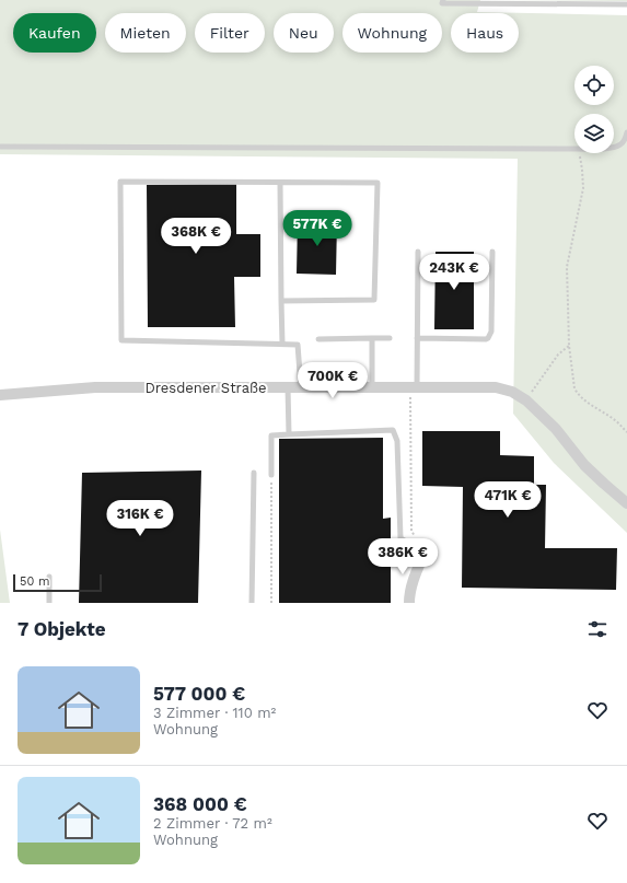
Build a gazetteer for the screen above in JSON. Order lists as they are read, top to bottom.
{
  "streets": {
    "street": ["Dresdener Straße"]
  },
  "scale_bar": "50 m",
  "page": {
    "chip": [
      "Kaufen",
      "Mieten",
      "Filter",
      "Neu",
      "Wohnung",
      "Haus"
    ],
    "price": [
      "577K €",
      "368K €",
      "243K €",
      "700K €",
      "471K €",
      "316K €",
      "386K €"
    ],
    "scale": "50 m",
    "heading": "7 Objekte",
    "list": [
      {
        "name": "577 000 €",
        "note": "3 Zimmer · 110 m² · Wohnung"
      },
      {
        "name": "368 000 €",
        "note": "2 Zimmer · 72 m² · Wohnung"
      }
    ]
  }
}
